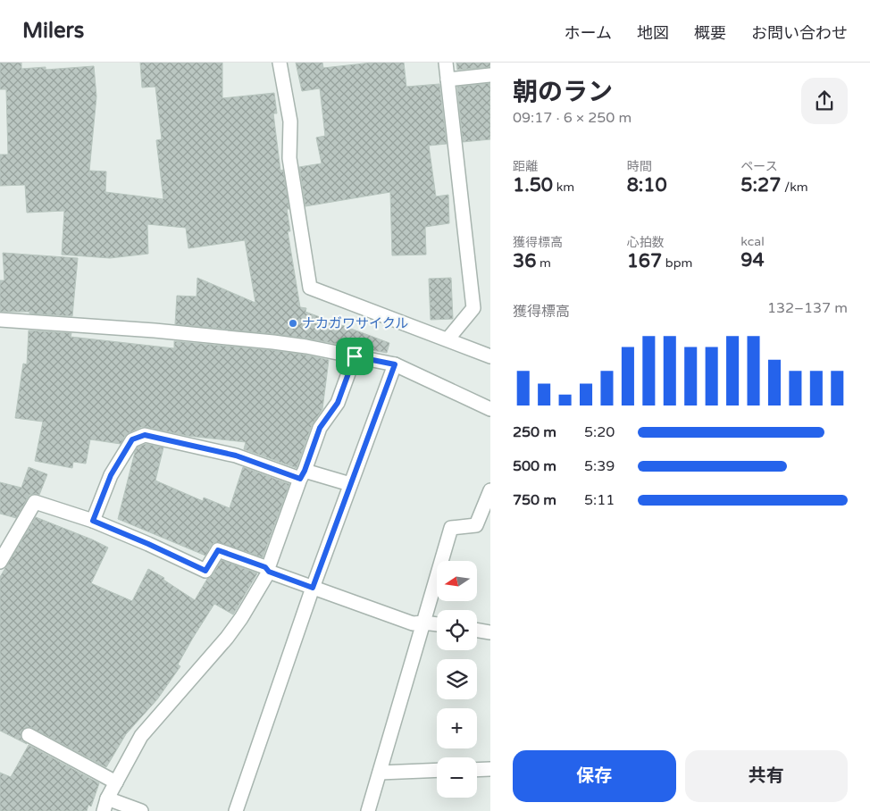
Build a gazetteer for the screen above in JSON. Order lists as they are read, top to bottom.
{
  "places": ["ナカガワサイクル"],
  "north": "left",
  "page": {
    "header": "Milers",
    "nav": [
      "ホーム",
      "地図",
      "概要",
      "お問い合わせ"
    ],
    "heading": ["朝のラン", "09:17 · 6 × 250 m"],
    "stats": [
      ["距離", "1.50 km"],
      ["時間", "8:10"],
      ["ペース", "5:27 /km"],
      ["獲得標高", "36 m"],
      ["心拍数", "167 bpm"],
      ["kcal", "94"]
    ],
    "chart": ["獲得標高", "132–137 m"],
    "list": [
      {
        "name": "250 m",
        "note": "5:20"
      },
      {
        "name": "500 m",
        "note": "5:39"
      },
      {
        "name": "750 m",
        "note": "5:11"
      }
    ],
    "map_buttons": ["+", "−"],
    "buttons": ["保存", "共有"]
  }
}
